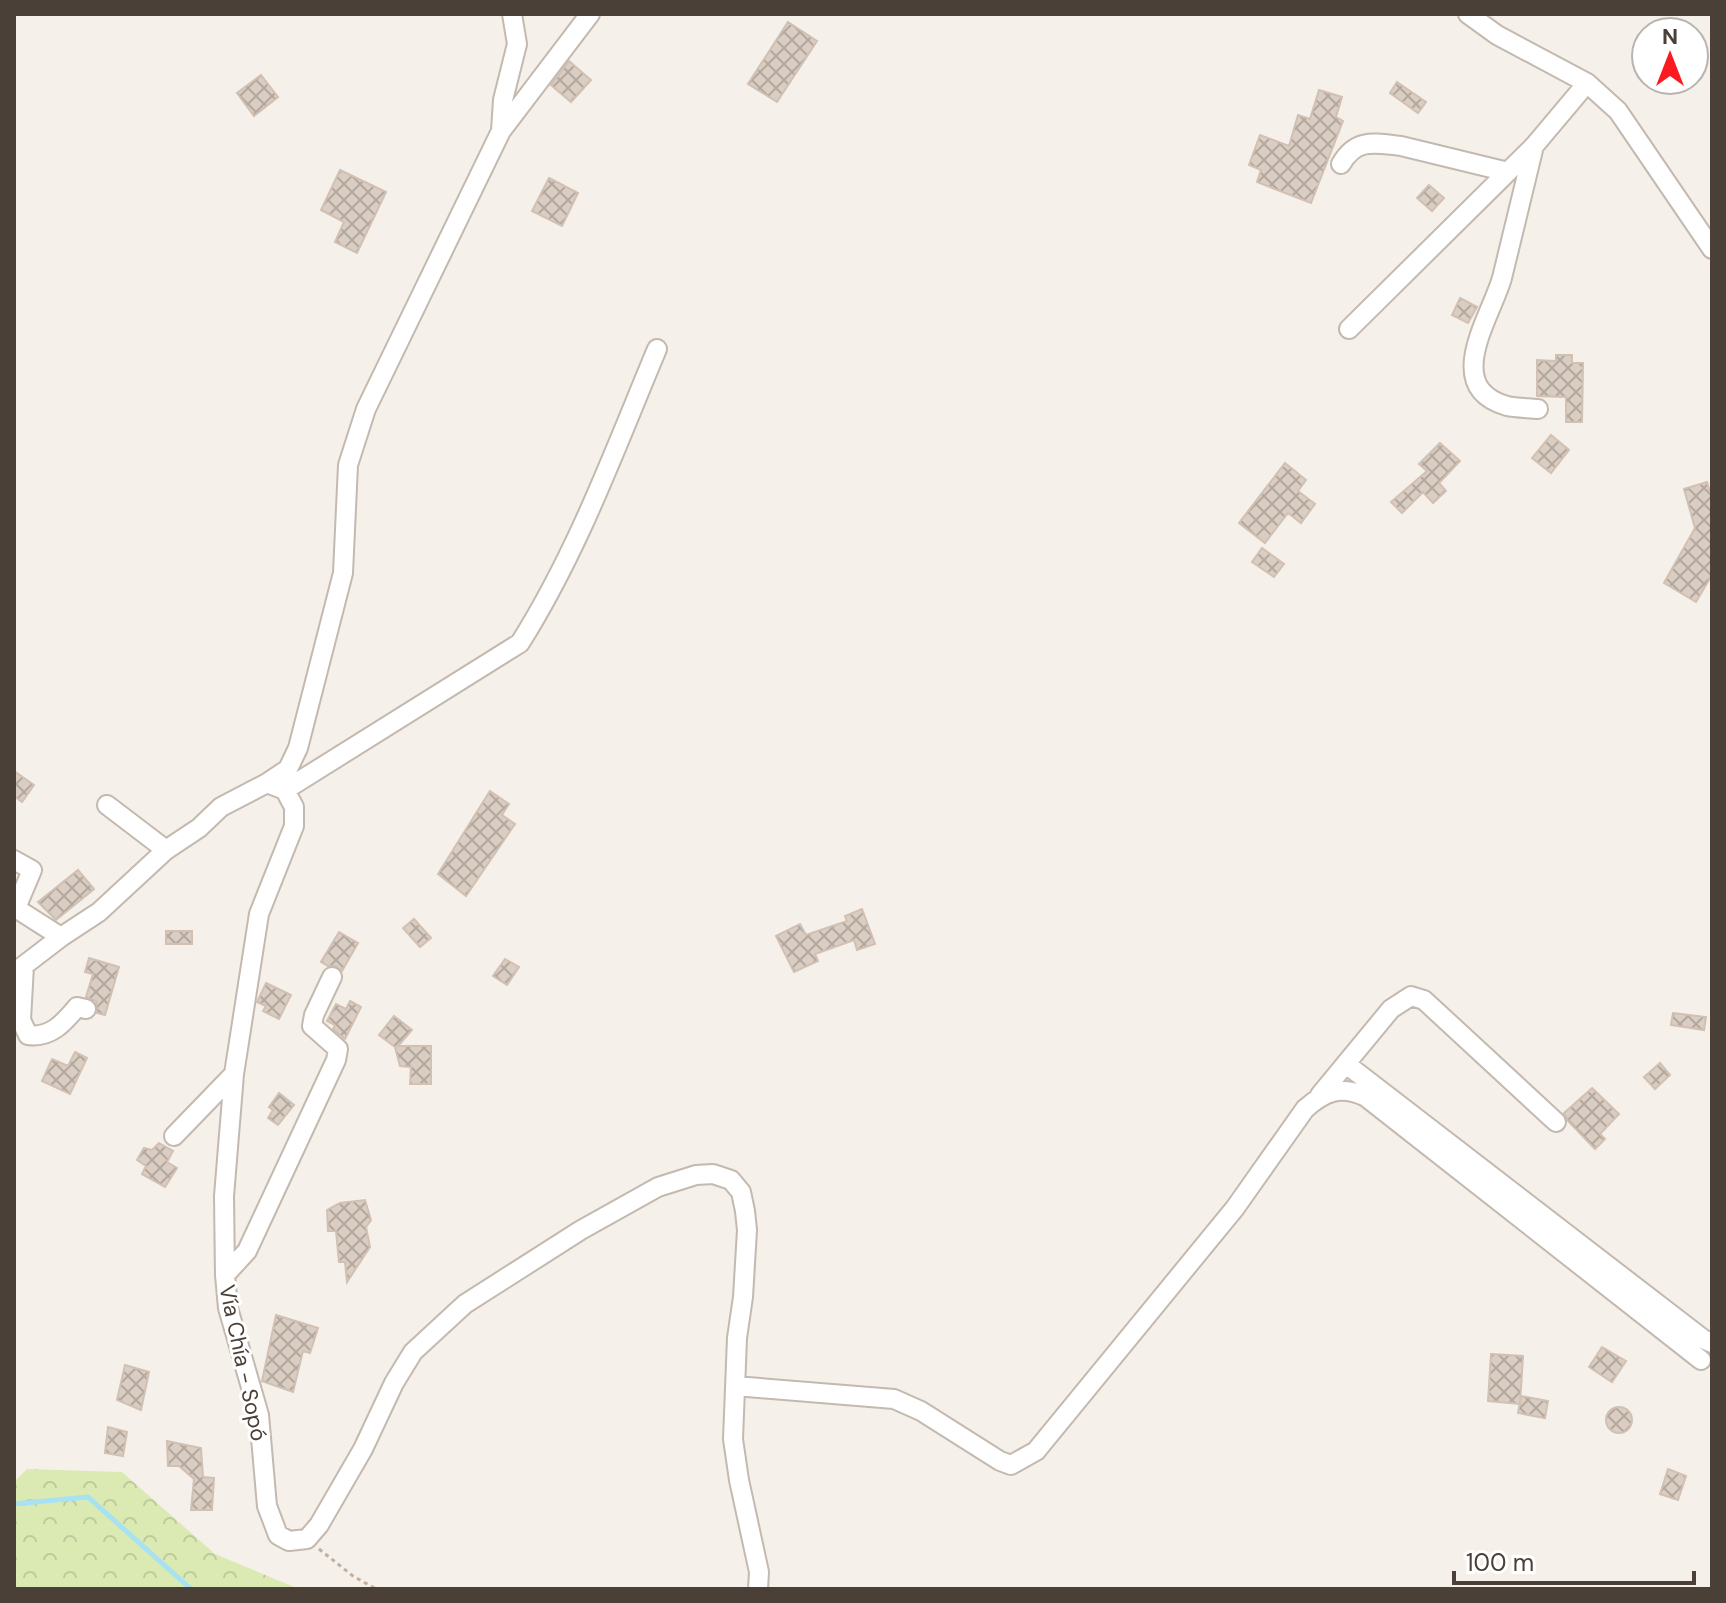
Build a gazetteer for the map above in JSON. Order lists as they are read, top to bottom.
{
  "streets": {
    "street": ["Vía Chía - Sopó"]
  },
  "scale_bar": "100 m",
  "north": "top"
}
